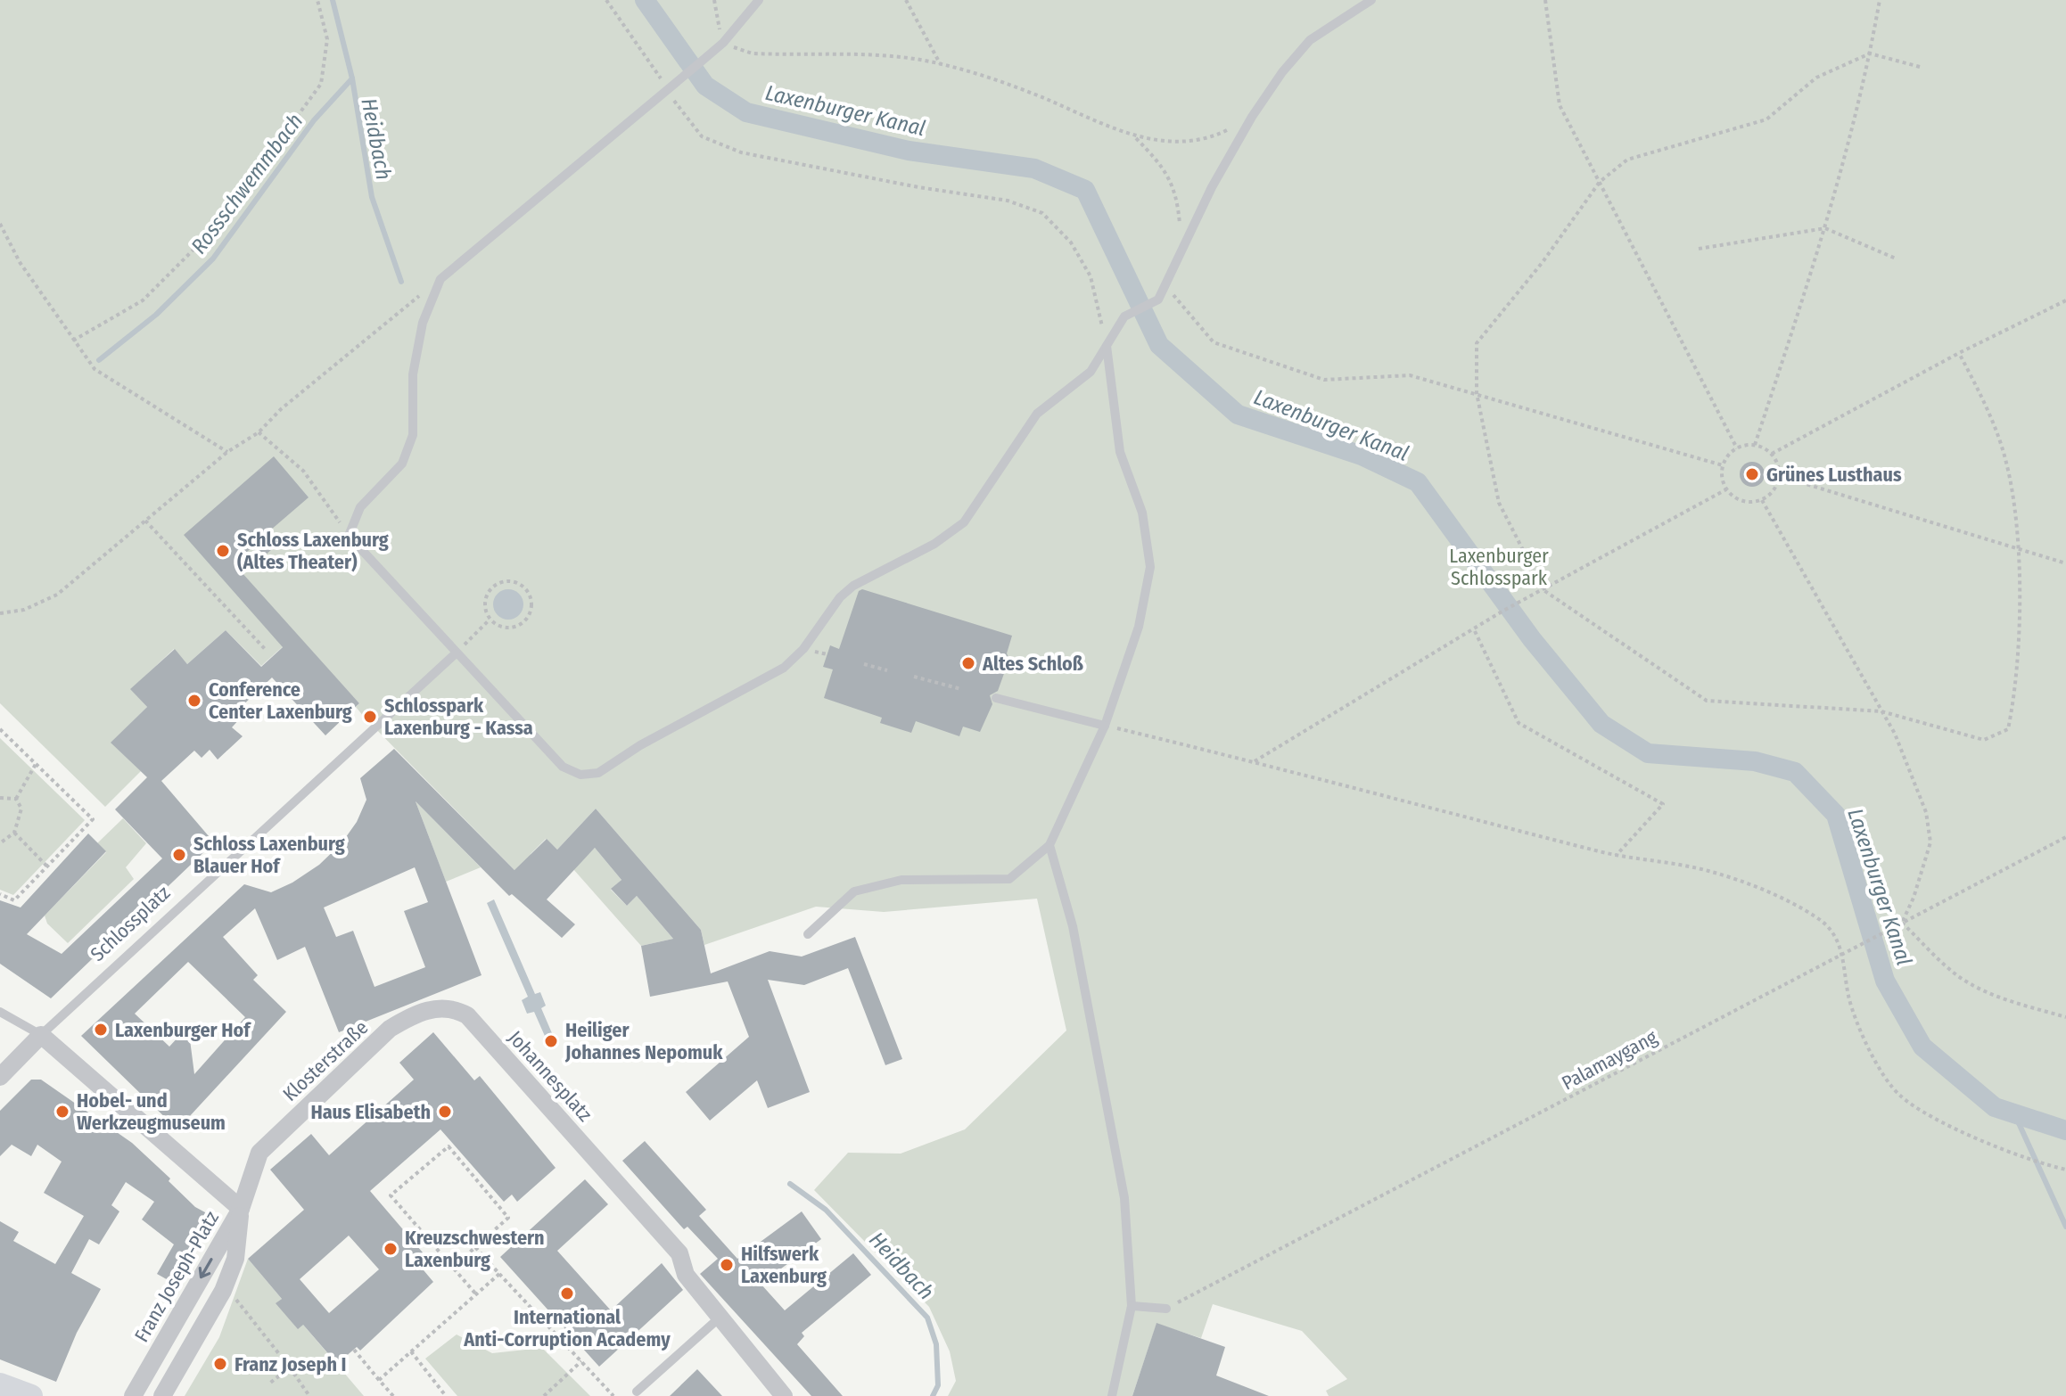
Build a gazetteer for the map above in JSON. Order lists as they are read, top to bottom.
{
  "streets": {
    "street": ["Klosterstraße", "Johannesplatz", "Franz Joseph-Platz"],
    "lane": ["Schlossplatz"],
    "path": ["Palamaygang"]
  },
  "crossings": [
    ["Klosterstraße", "Johannesplatz"],
    ["Klosterstraße", "Franz Joseph-Platz"]
  ],
  "water": ["Laxenburger Kanal", "Heidbach", "Rossschwemmbach"],
  "parks": ["Laxenburger Schlosspark"],
  "places": [
    "Grünes Lusthaus",
    "Schloss Laxenburg (Altes Theater)",
    "Altes Schloß",
    "Conference Center Laxenburg",
    "Schlosspark Laxenburg - Kassa",
    "Schloss Laxenburg Blauer Hof",
    "Laxenburger Hof",
    "Heiliger Johannes Nepomuk",
    "Hobel- und Werkzeugmuseum",
    "Haus Elisabeth",
    "Kreuzschwestern Laxenburg",
    "Hilfswerk Laxenburg",
    "International Anti-Corruption Academy",
    "Franz Joseph I"
  ]
}
